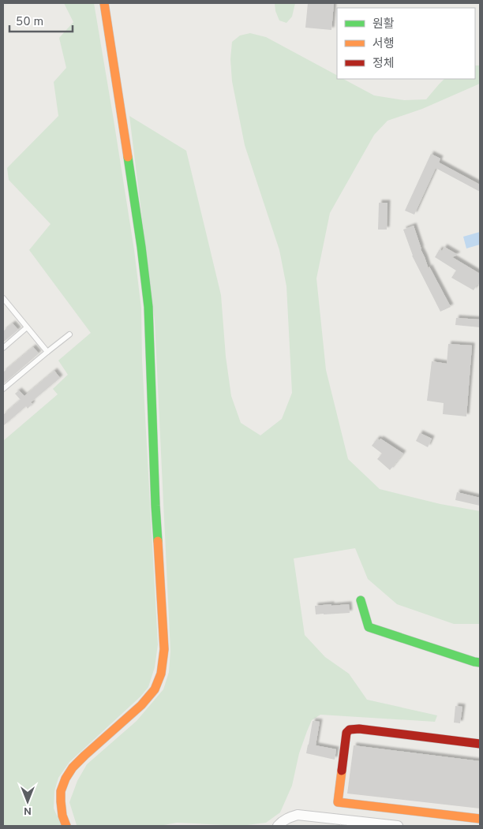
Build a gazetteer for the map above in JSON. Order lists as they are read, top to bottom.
{
  "legend": ["원활", "서행", "정체"],
  "scale_bar": "50 m",
  "north": "bottom"
}
